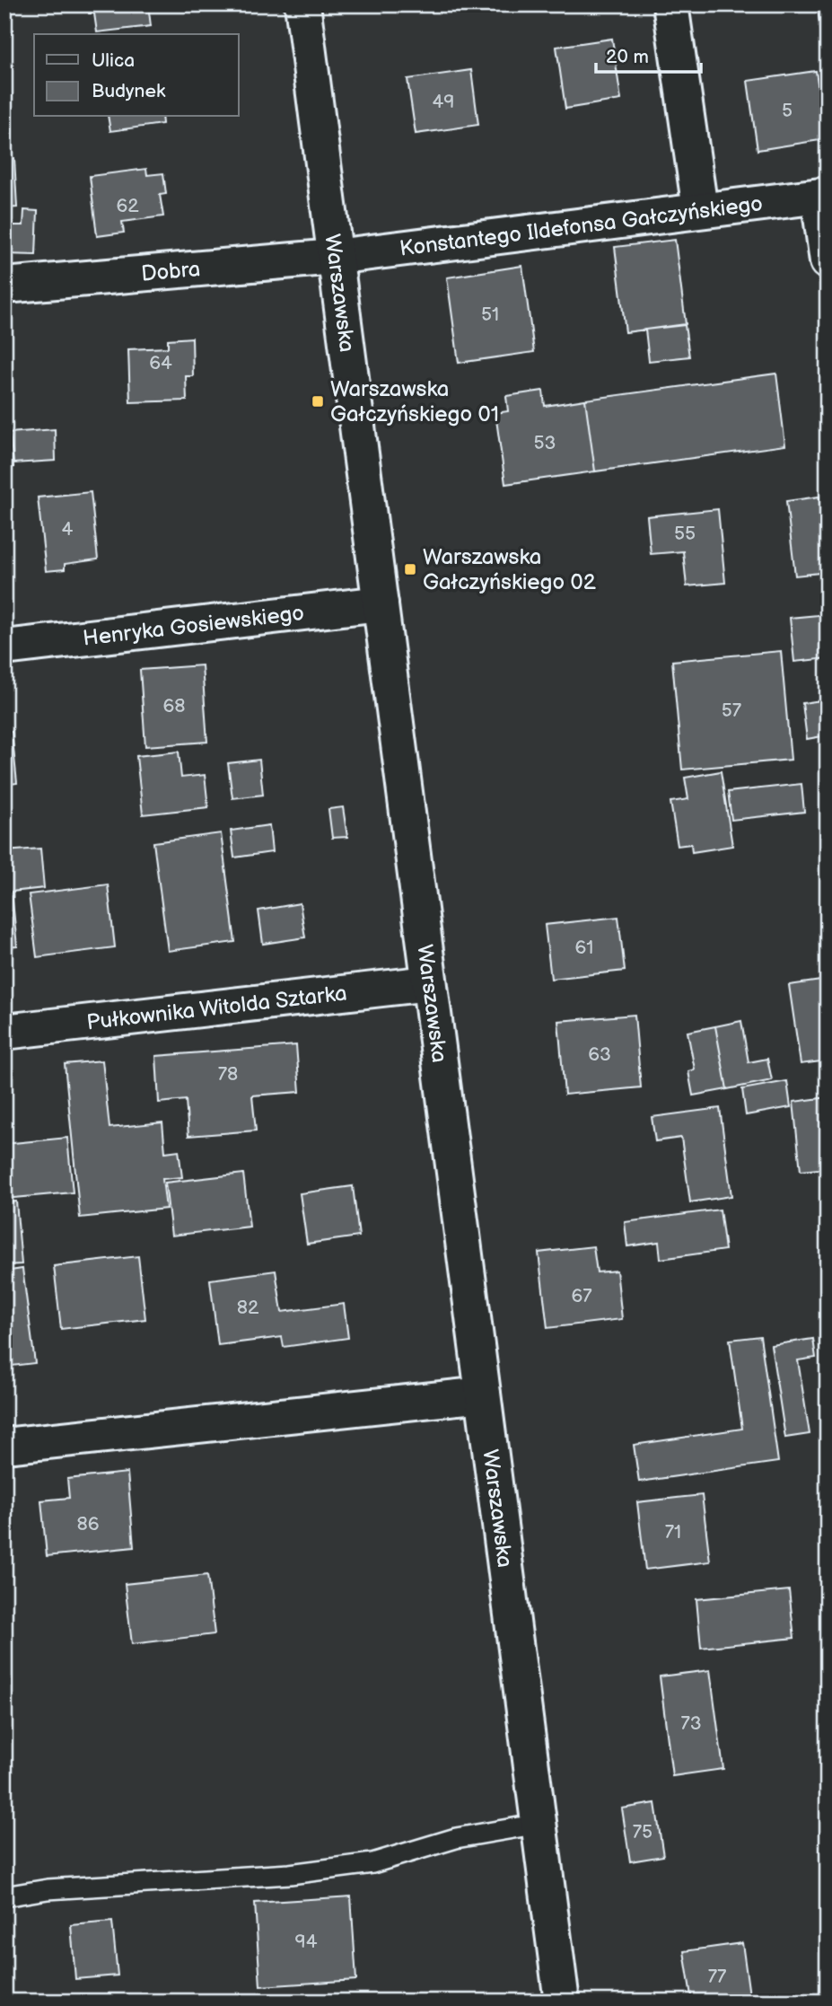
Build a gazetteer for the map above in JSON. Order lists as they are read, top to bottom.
{
  "streets": {
    "street": [
      "Konstantego Ildefonsa Gałczyńskiego",
      "Dobra",
      "Warszawska",
      "Henryka Gosiewskiego",
      "Pułkownika Witolda Sztarka"
    ]
  },
  "crossings": [
    ["Konstantego Ildefonsa Gałczyńskiego", "Dobra"],
    ["Konstantego Ildefonsa Gałczyńskiego", "Warszawska"],
    ["Dobra", "Warszawska"],
    ["Warszawska", "Henryka Gosiewskiego"],
    ["Warszawska", "Pułkownika Witolda Sztarka"]
  ],
  "places": {
    "transit": ["Warszawska Gałczyńskiego 01", "Warszawska Gałczyńskiego 02"]
  },
  "house_numbers": [
    "49",
    "5",
    "62",
    "51",
    "64",
    "53",
    "4",
    "55",
    "68",
    "57",
    "61",
    "63",
    "78",
    "67",
    "82",
    "86",
    "71",
    "73",
    "75",
    "94",
    "77"
  ],
  "legend": ["Ulica", "Budynek"],
  "scale_bar": "20 m"
}
